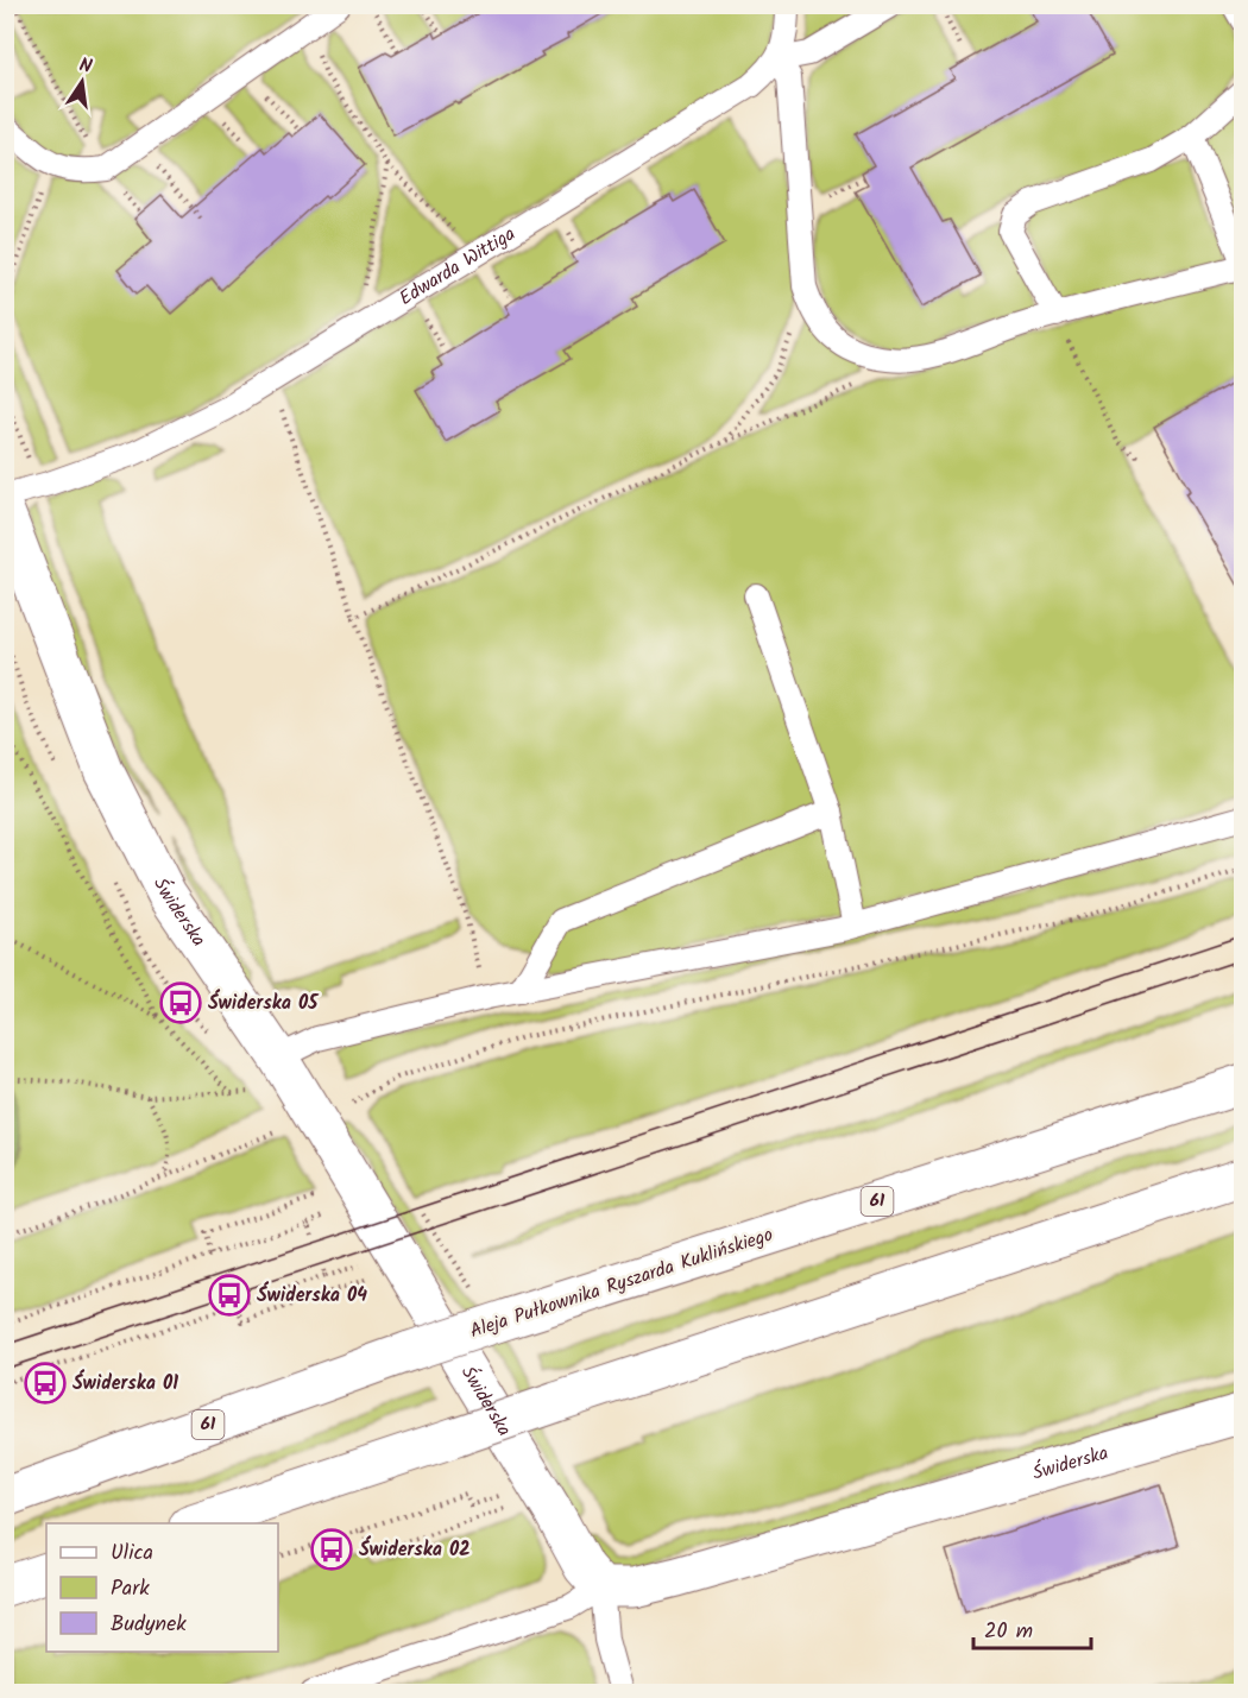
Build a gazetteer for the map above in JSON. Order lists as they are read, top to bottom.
{
  "streets": {
    "main road": ["Świderska", "61", "Aleja Pułkownika Ryszarda Kuklińskiego"],
    "lane": ["Edwarda Wittiga"]
  },
  "places": {
    "bus stop": [
      "Świderska 05",
      "Świderska 04",
      "Świderska 01",
      "Świderska 02"
    ]
  },
  "legend": ["Ulica", "Park", "Budynek"],
  "scale_bar": "20 m",
  "north": "top"
}
